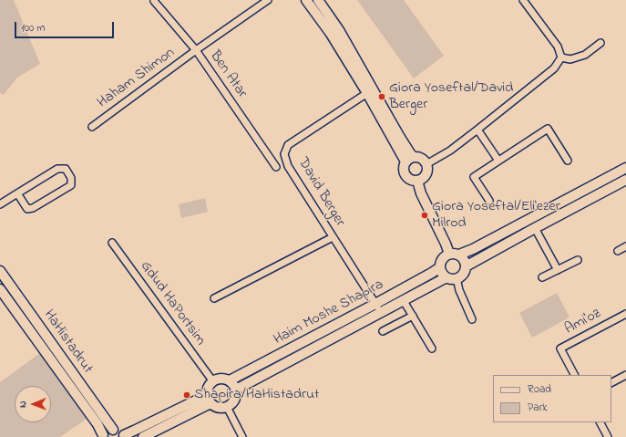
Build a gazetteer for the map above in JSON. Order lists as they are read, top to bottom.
{
  "streets": {
    "street": [
      "Ben Atar",
      "Haham Shimon",
      "David Berger",
      "Gdud HaPortsim",
      "Haim Moshe Shapira",
      "Ami'oz",
      "HaHistadrut"
    ]
  },
  "crossings": [
    ["Ben Atar", "Haham Shimon"],
    ["David Berger", "Haim Moshe Shapira"],
    ["Gdud HaPortsim", "Haim Moshe Shapira"]
  ],
  "places": ["Giora Yoseftal/David Berger", "Giora Yoseftal/Eli'ezer Milrod", "Shapira/HaHistadrut"],
  "legend": ["Road", "Park"],
  "scale_bar": "100 m",
  "north": "left"
}
